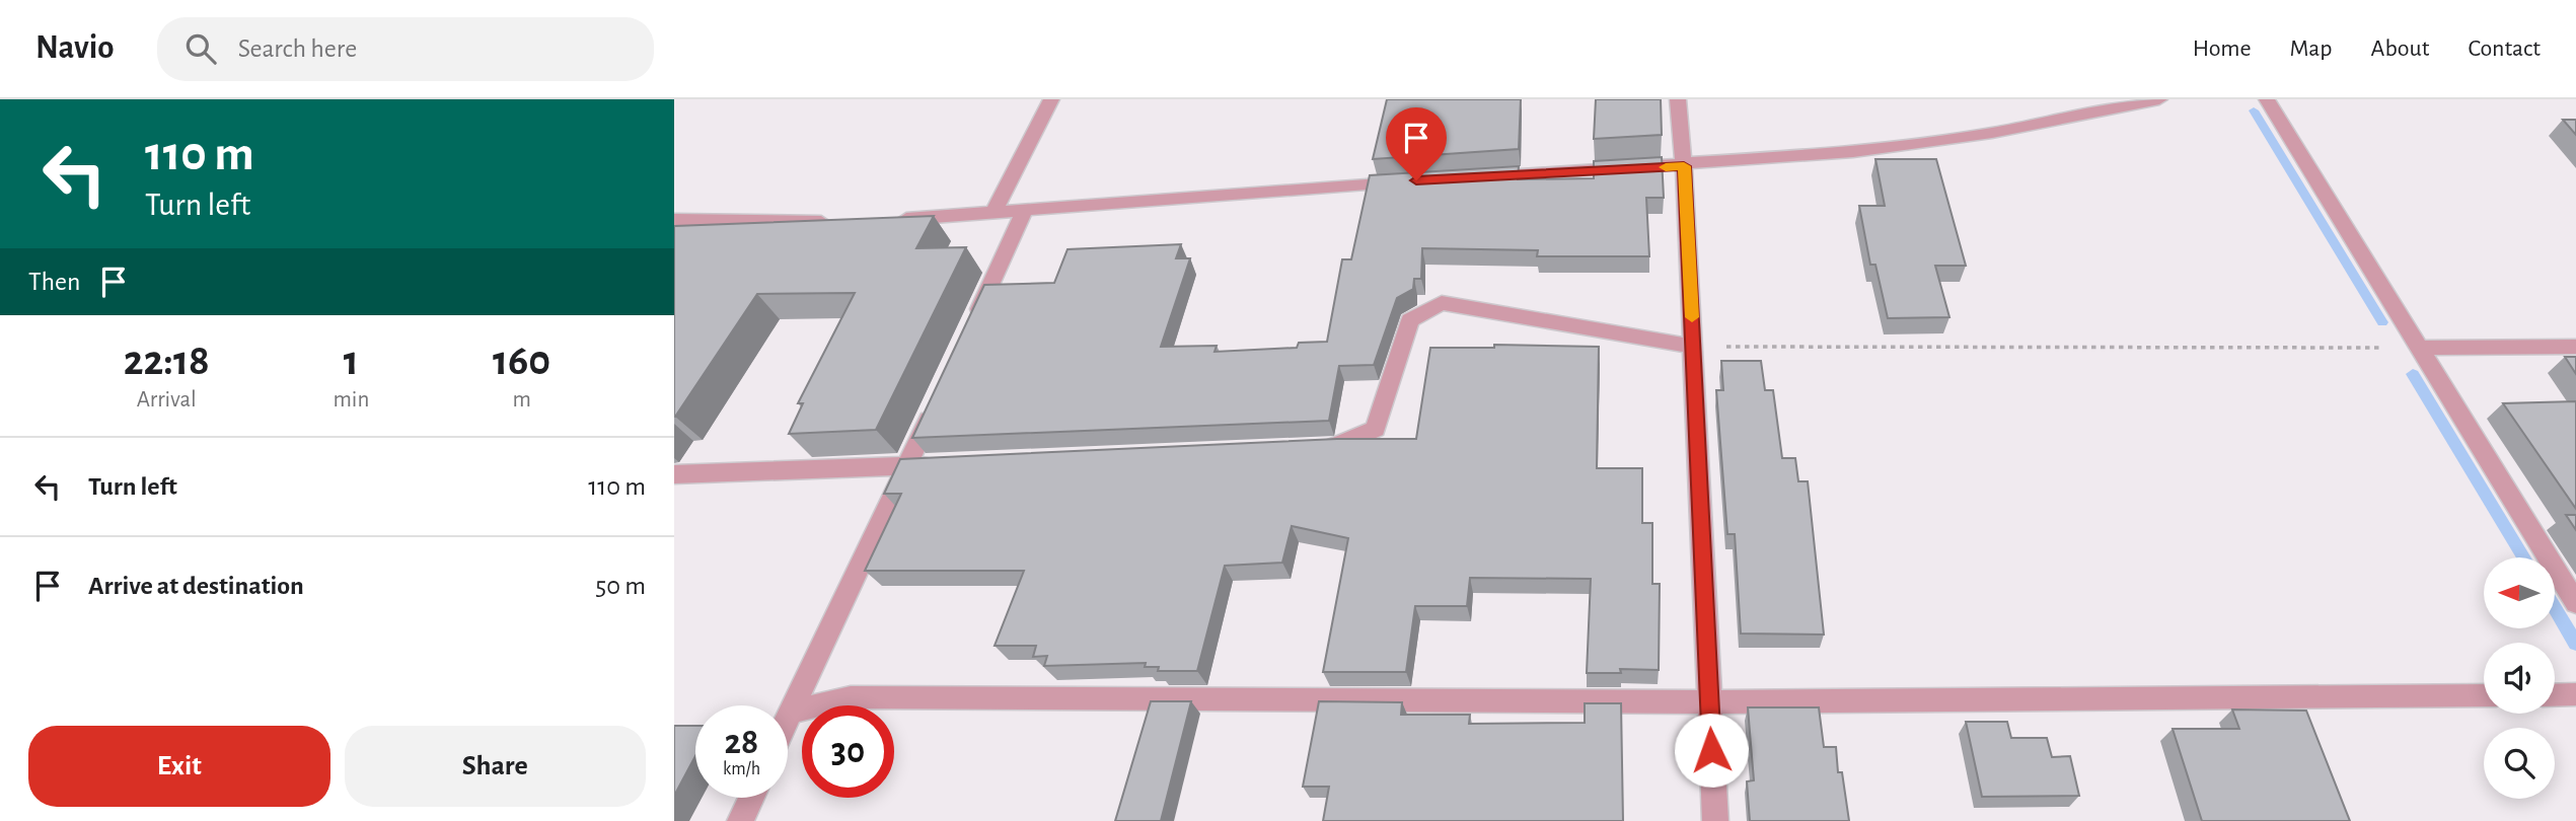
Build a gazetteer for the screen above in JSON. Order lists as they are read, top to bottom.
{
  "north": "left",
  "page": {
    "header": "Navio",
    "search": "Search here",
    "nav": [
      "Home",
      "Map",
      "About",
      "Contact"
    ],
    "turn": ["110 m", "Turn left"],
    "then": "Then",
    "eta": [
      "22:18",
      "Arrival",
      "1",
      "min",
      "160",
      "m"
    ],
    "list": [
      {
        "name": "Turn left",
        "value": "110 m"
      },
      {
        "name": "Arrive at destination",
        "value": "50 m"
      }
    ],
    "speed": "28 km/h",
    "limit": "30",
    "buttons": ["Exit", "Share"]
  }
}
